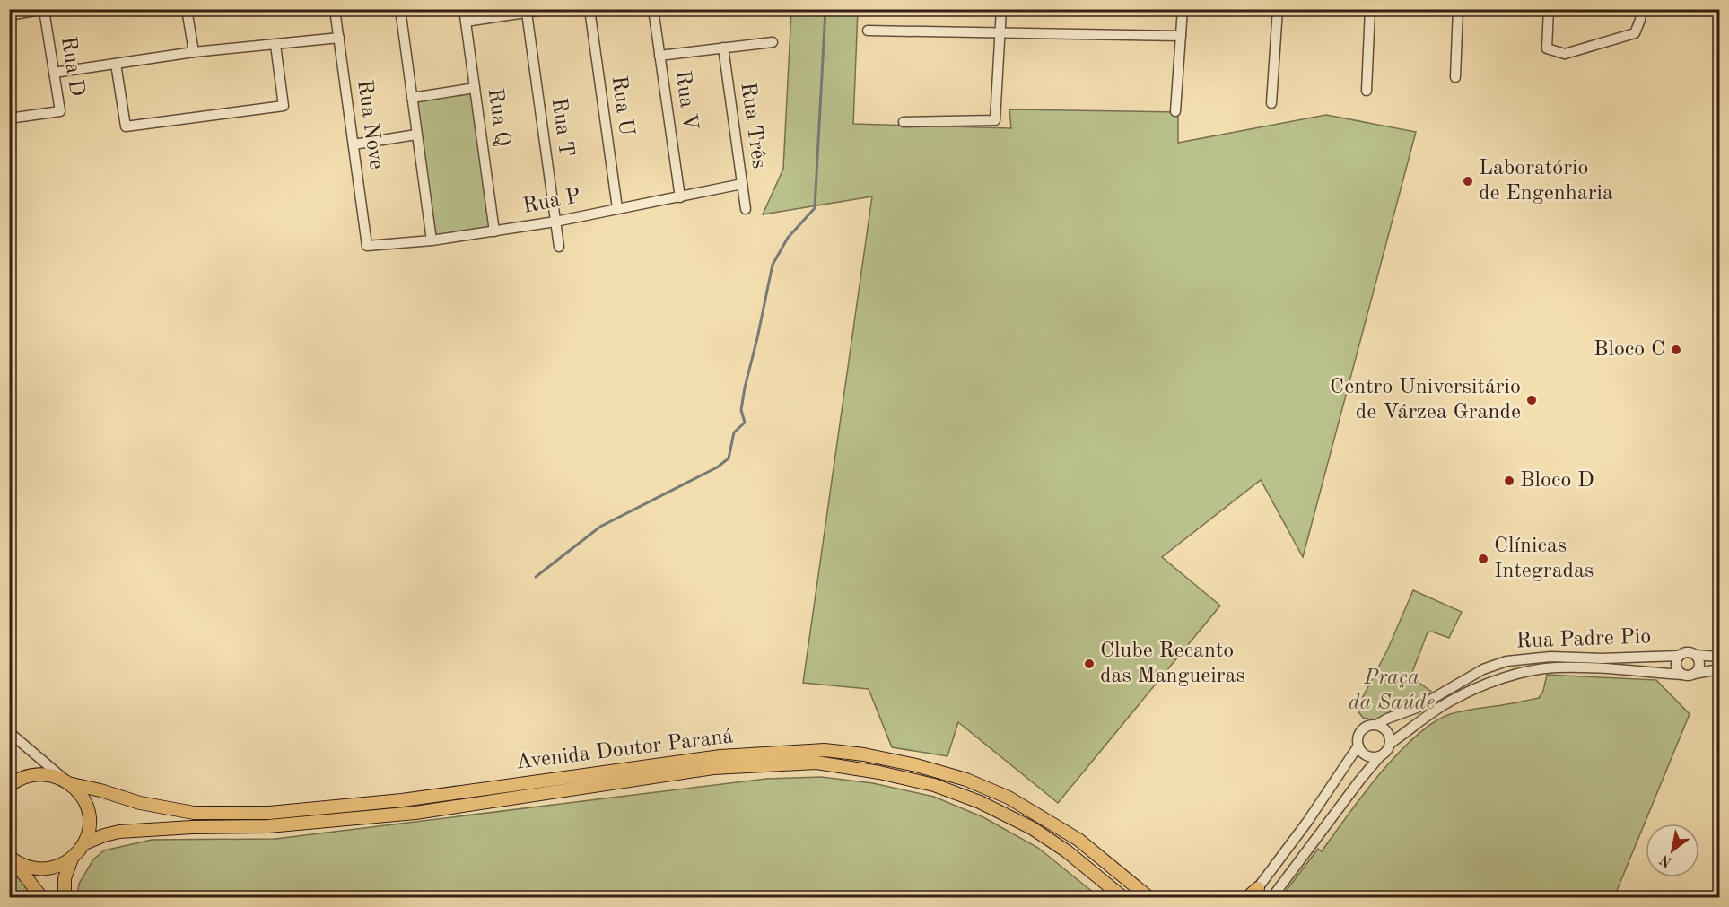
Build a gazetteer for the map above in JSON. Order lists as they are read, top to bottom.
{
  "streets": {
    "main road": ["Avenida Doutor Paraná"],
    "street": [
      "Rua D",
      "Rua V",
      "Rua U",
      "Rua Q",
      "Rua Nove",
      "Rua Três",
      "Rua T",
      "Rua P",
      "Rua Padre Pio"
    ]
  },
  "crossings": [
    ["Rua V", "Rua P"],
    ["Rua U", "Rua P"],
    ["Rua Q", "Rua P"],
    ["Rua Nove", "Rua P"],
    ["Rua Três", "Rua P"],
    ["Rua T", "Rua P"]
  ],
  "parks": ["Praça da Saúde"],
  "places": [
    "Laboratório de Engenharia",
    "Bloco C",
    "Centro Universitário de Várzea Grande",
    "Bloco D",
    "Clínicas Integradas",
    "Clube Recanto das Mangueiras"
  ],
  "north": "bottom left"
}
